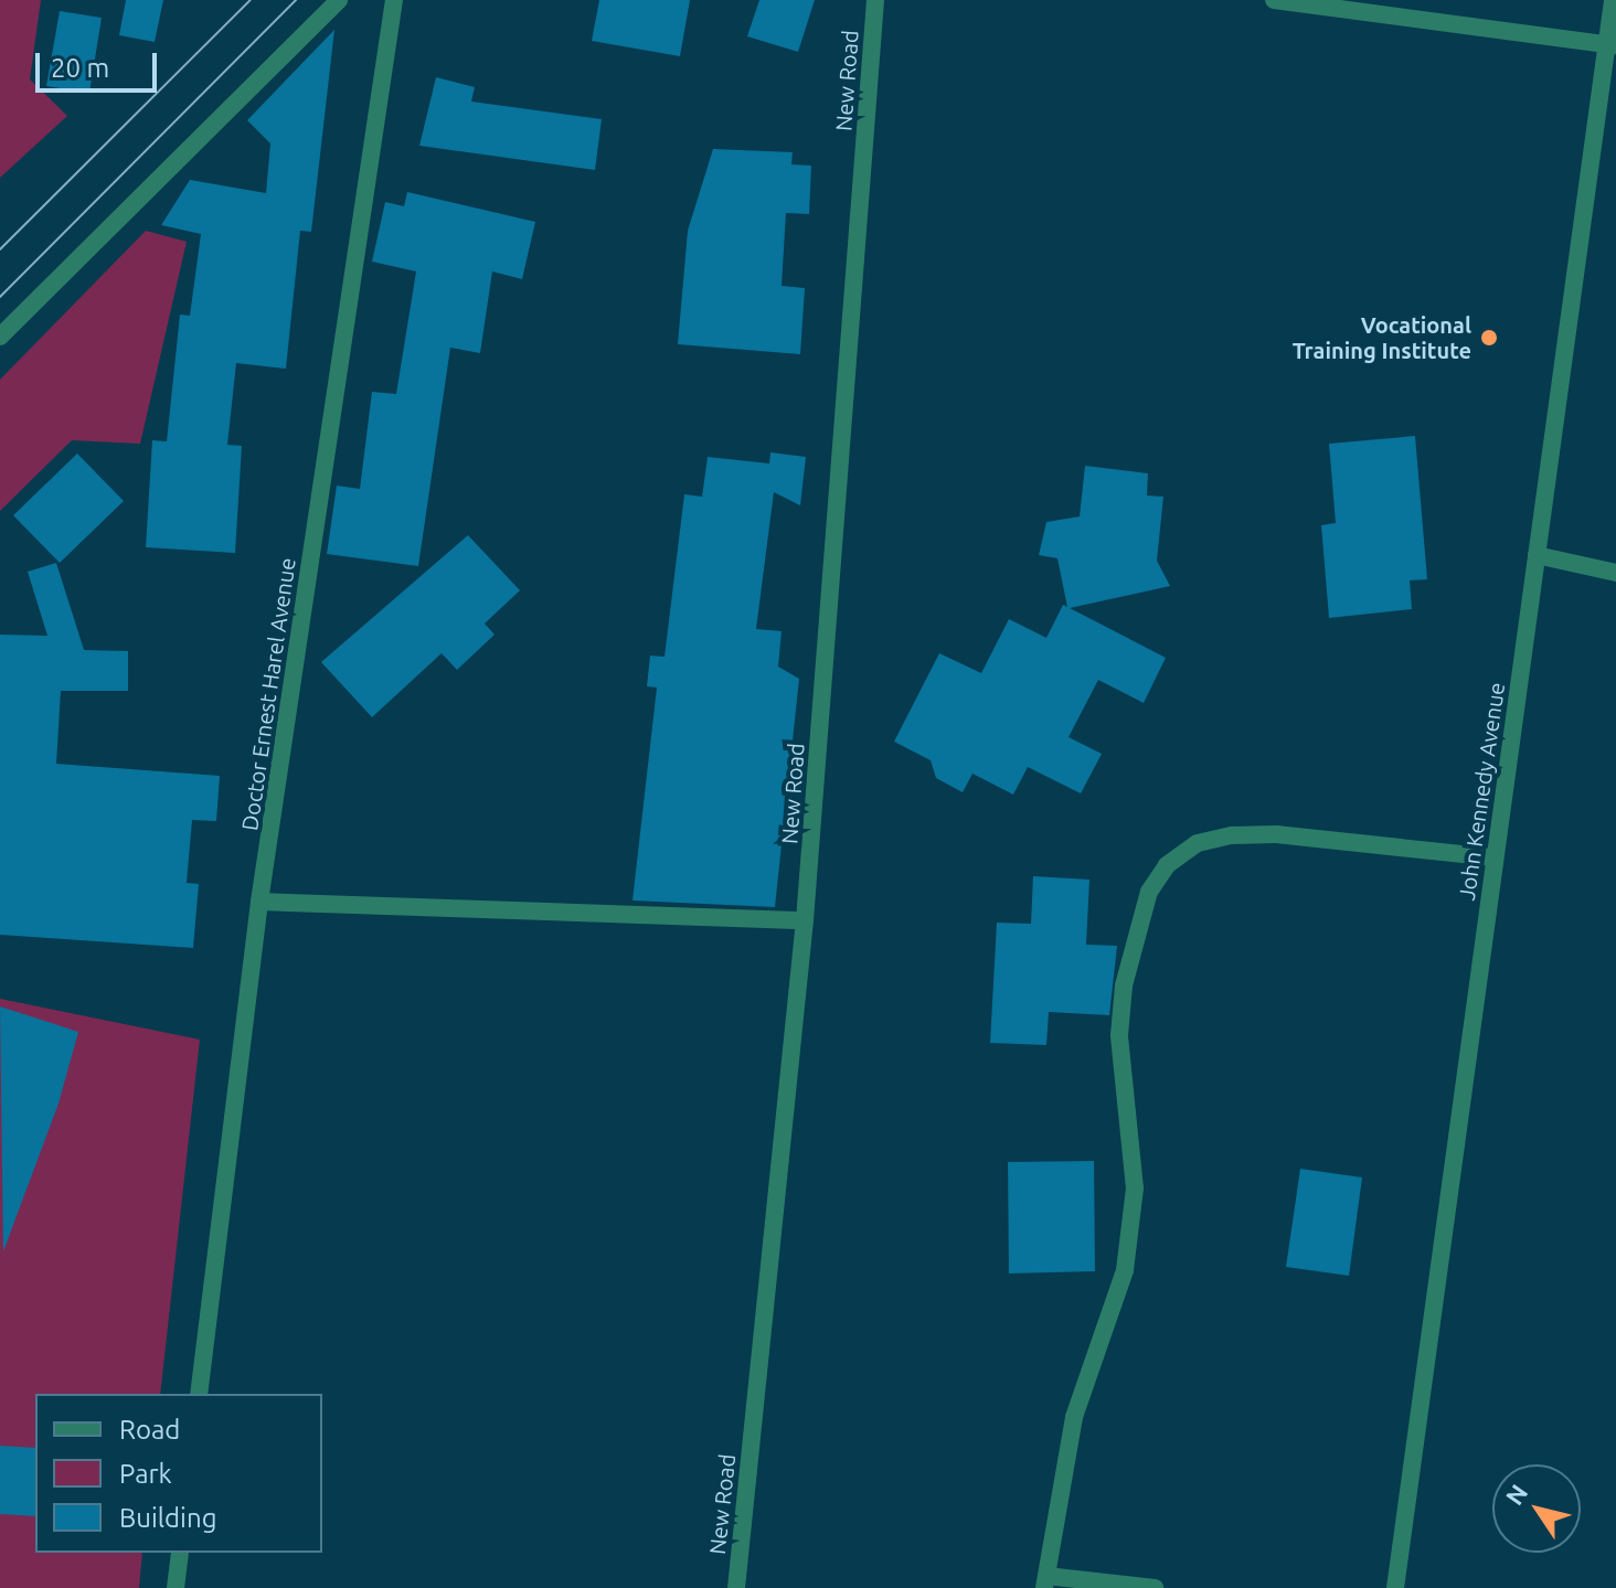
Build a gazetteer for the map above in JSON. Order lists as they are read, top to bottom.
{
  "streets": {
    "street": ["New Road", "Doctor Ernest Harel Avenue", "John Kennedy Avenue"]
  },
  "places": ["Vocational Training Institute"],
  "legend": ["Road", "Park", "Building"],
  "scale_bar": "20 m",
  "north": "top left"
}
